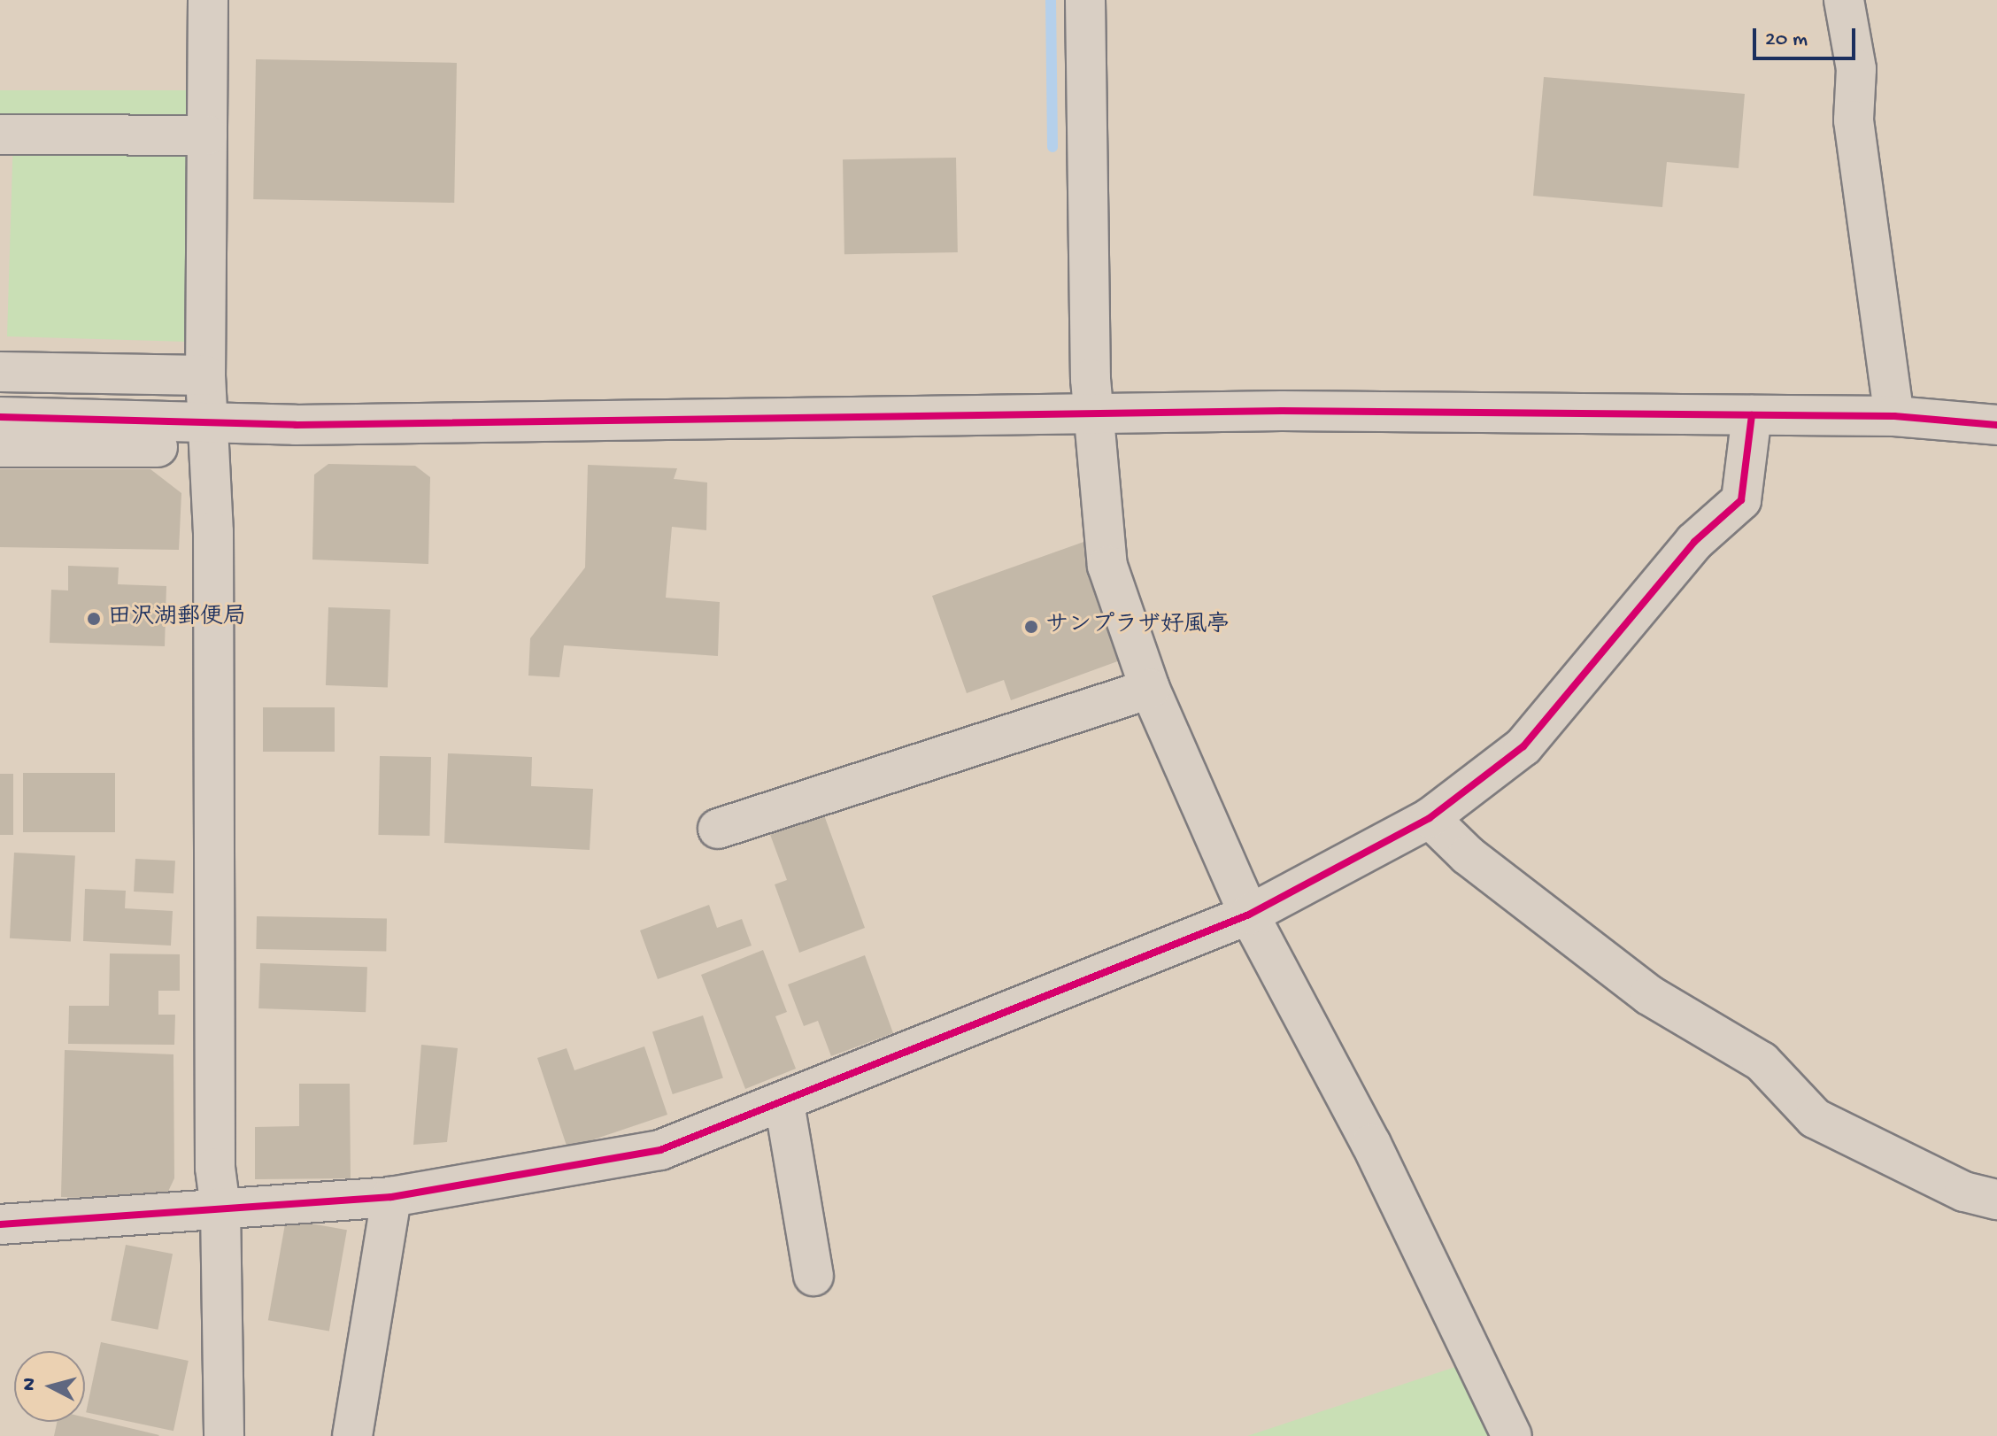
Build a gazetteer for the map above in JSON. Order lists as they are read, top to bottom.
{
  "places": ["田沢湖郵便局", "サンプラザ好風亭"],
  "scale_bar": "20 m",
  "north": "left"
}
